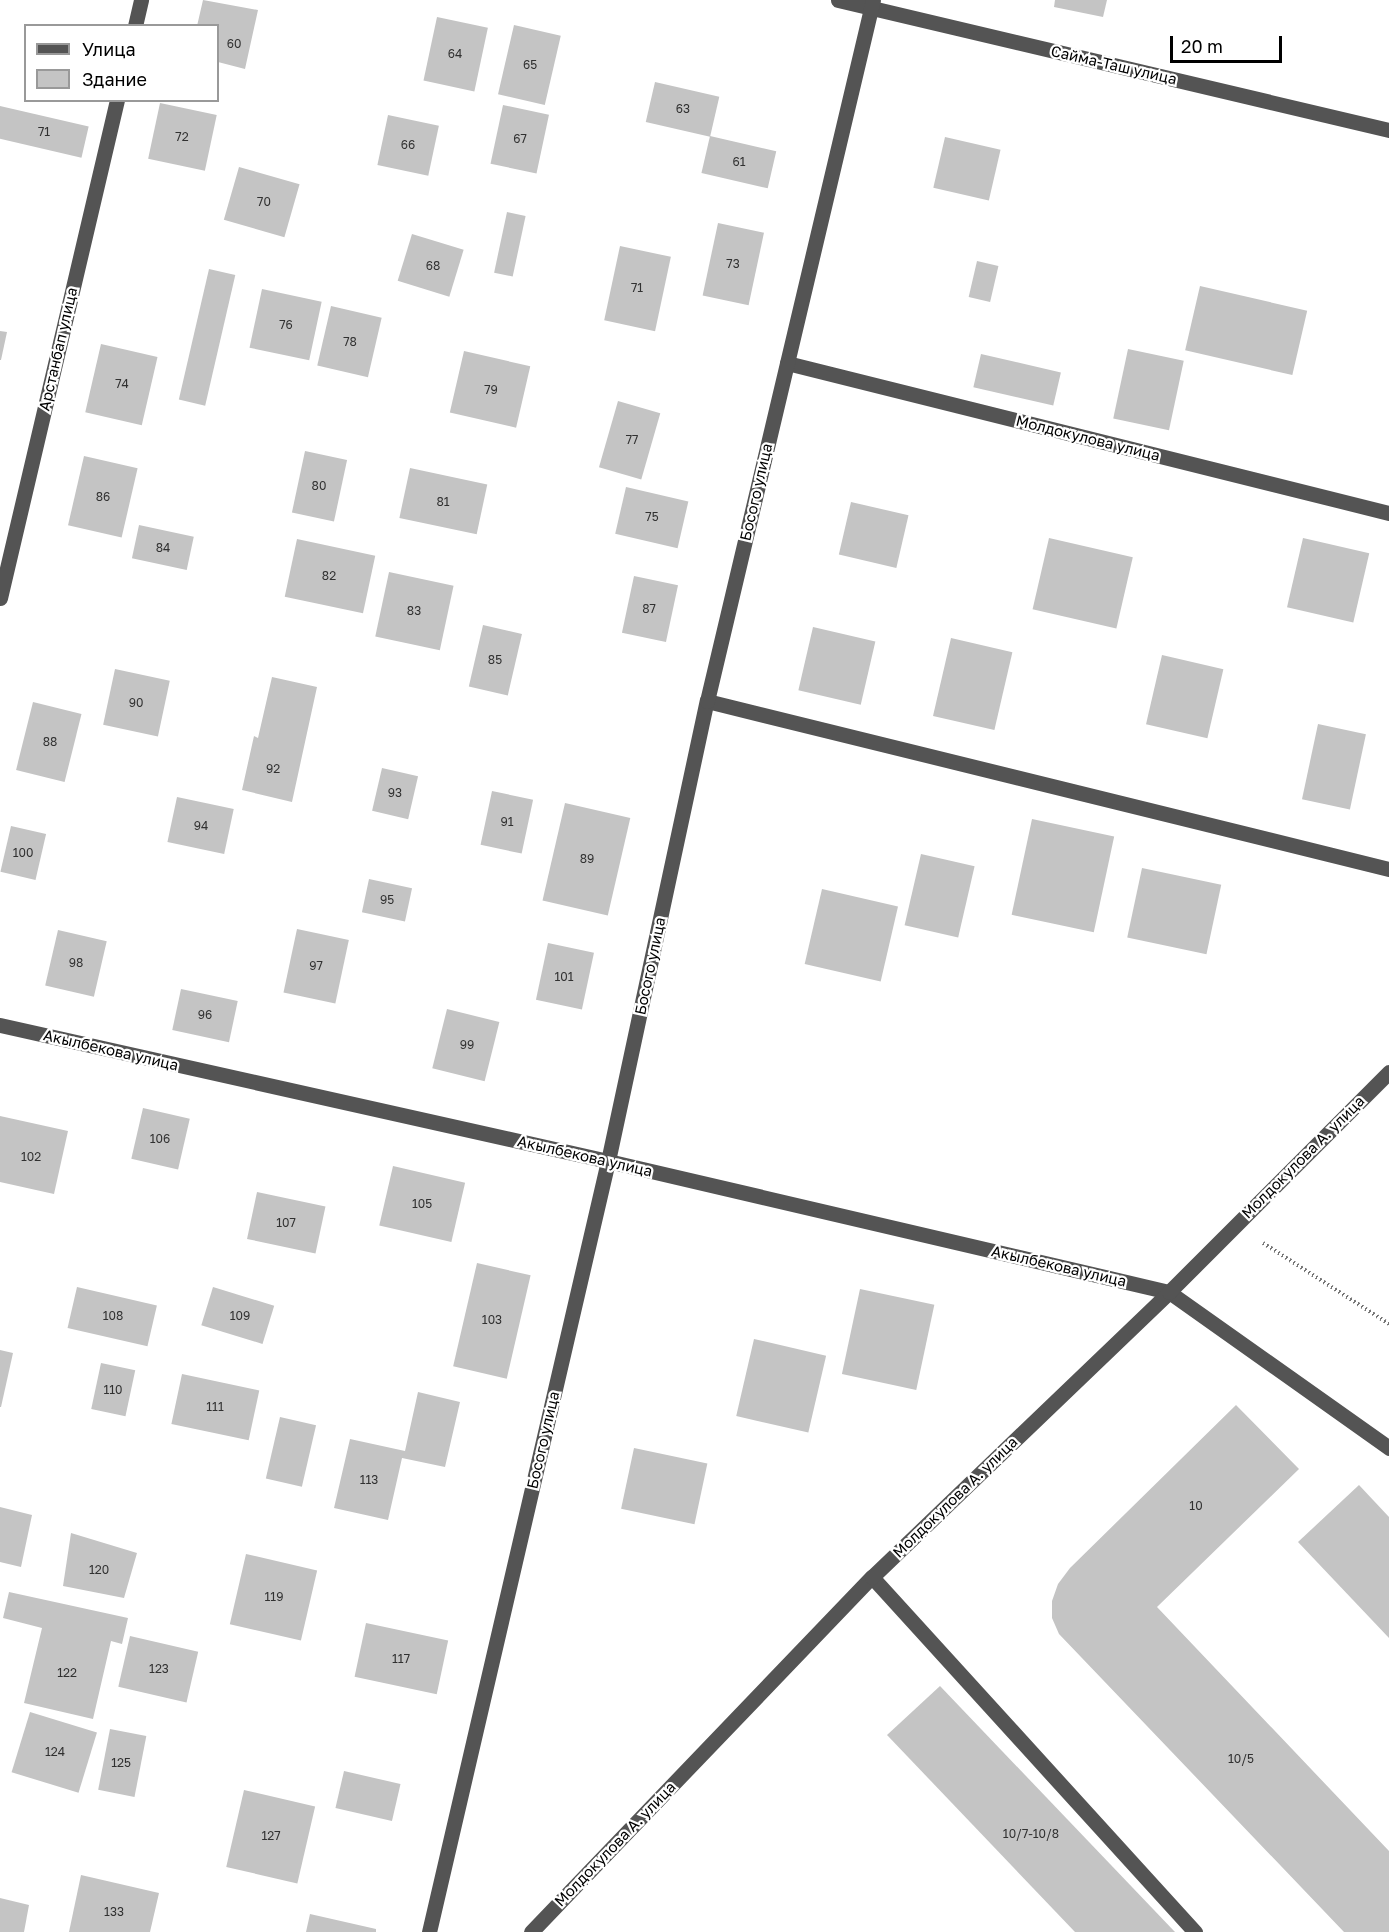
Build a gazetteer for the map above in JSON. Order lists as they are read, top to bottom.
{
  "streets": {
    "street": [
      "Сайма-Таш улица",
      "Арстанбап улица",
      "Молдокулова улица",
      "Босого улица",
      "Акылбекова улица",
      "Молдокулова А. улица"
    ]
  },
  "crossings": [
    ["Сайма-Таш улица", "Босого улица"],
    ["Молдокулова улица", "Босого улица"],
    ["Босого улица", "Акылбекова улица"],
    ["Акылбекова улица", "Молдокулова А. улица"]
  ],
  "house_numbers": [
    "60",
    "64",
    "65",
    "63",
    "71",
    "72",
    "67",
    "66",
    "61",
    "70",
    "73",
    "68",
    "71",
    "76",
    "78",
    "74",
    "79",
    "77",
    "80",
    "86",
    "81",
    "75",
    "84",
    "82",
    "87",
    "83",
    "85",
    "90",
    "88",
    "92",
    "93",
    "91",
    "94",
    "100",
    "89",
    "95",
    "98",
    "97",
    "101",
    "96",
    "99",
    "106",
    "102",
    "105",
    "107",
    "108",
    "109",
    "103",
    "110",
    "111",
    "113",
    "10",
    "120",
    "119",
    "117",
    "123",
    "122",
    "124",
    "10/5",
    "125",
    "10/7-10/8",
    "127",
    "133"
  ],
  "legend": ["Улица", "Здание"],
  "scale_bar": "20 m"
}
